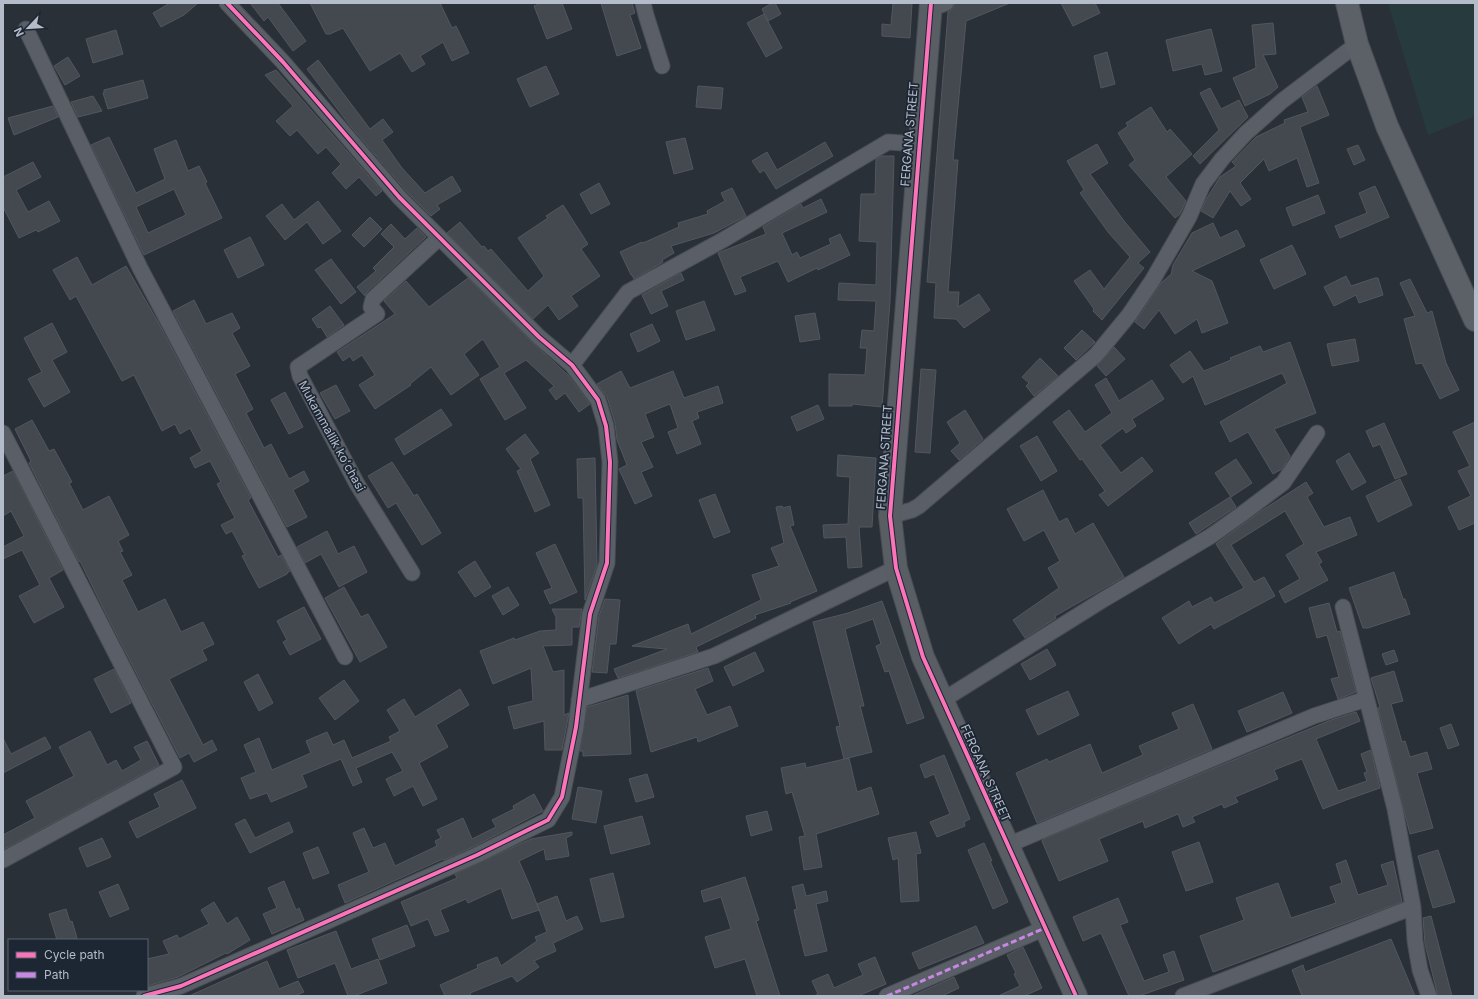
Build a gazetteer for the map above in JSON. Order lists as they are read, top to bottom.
{
  "streets": {
    "street": ["FERGANA STREET", "Mukammallik koʻchasi"]
  },
  "legend": ["Cycle path", "Path"],
  "north": "bottom left"
}
